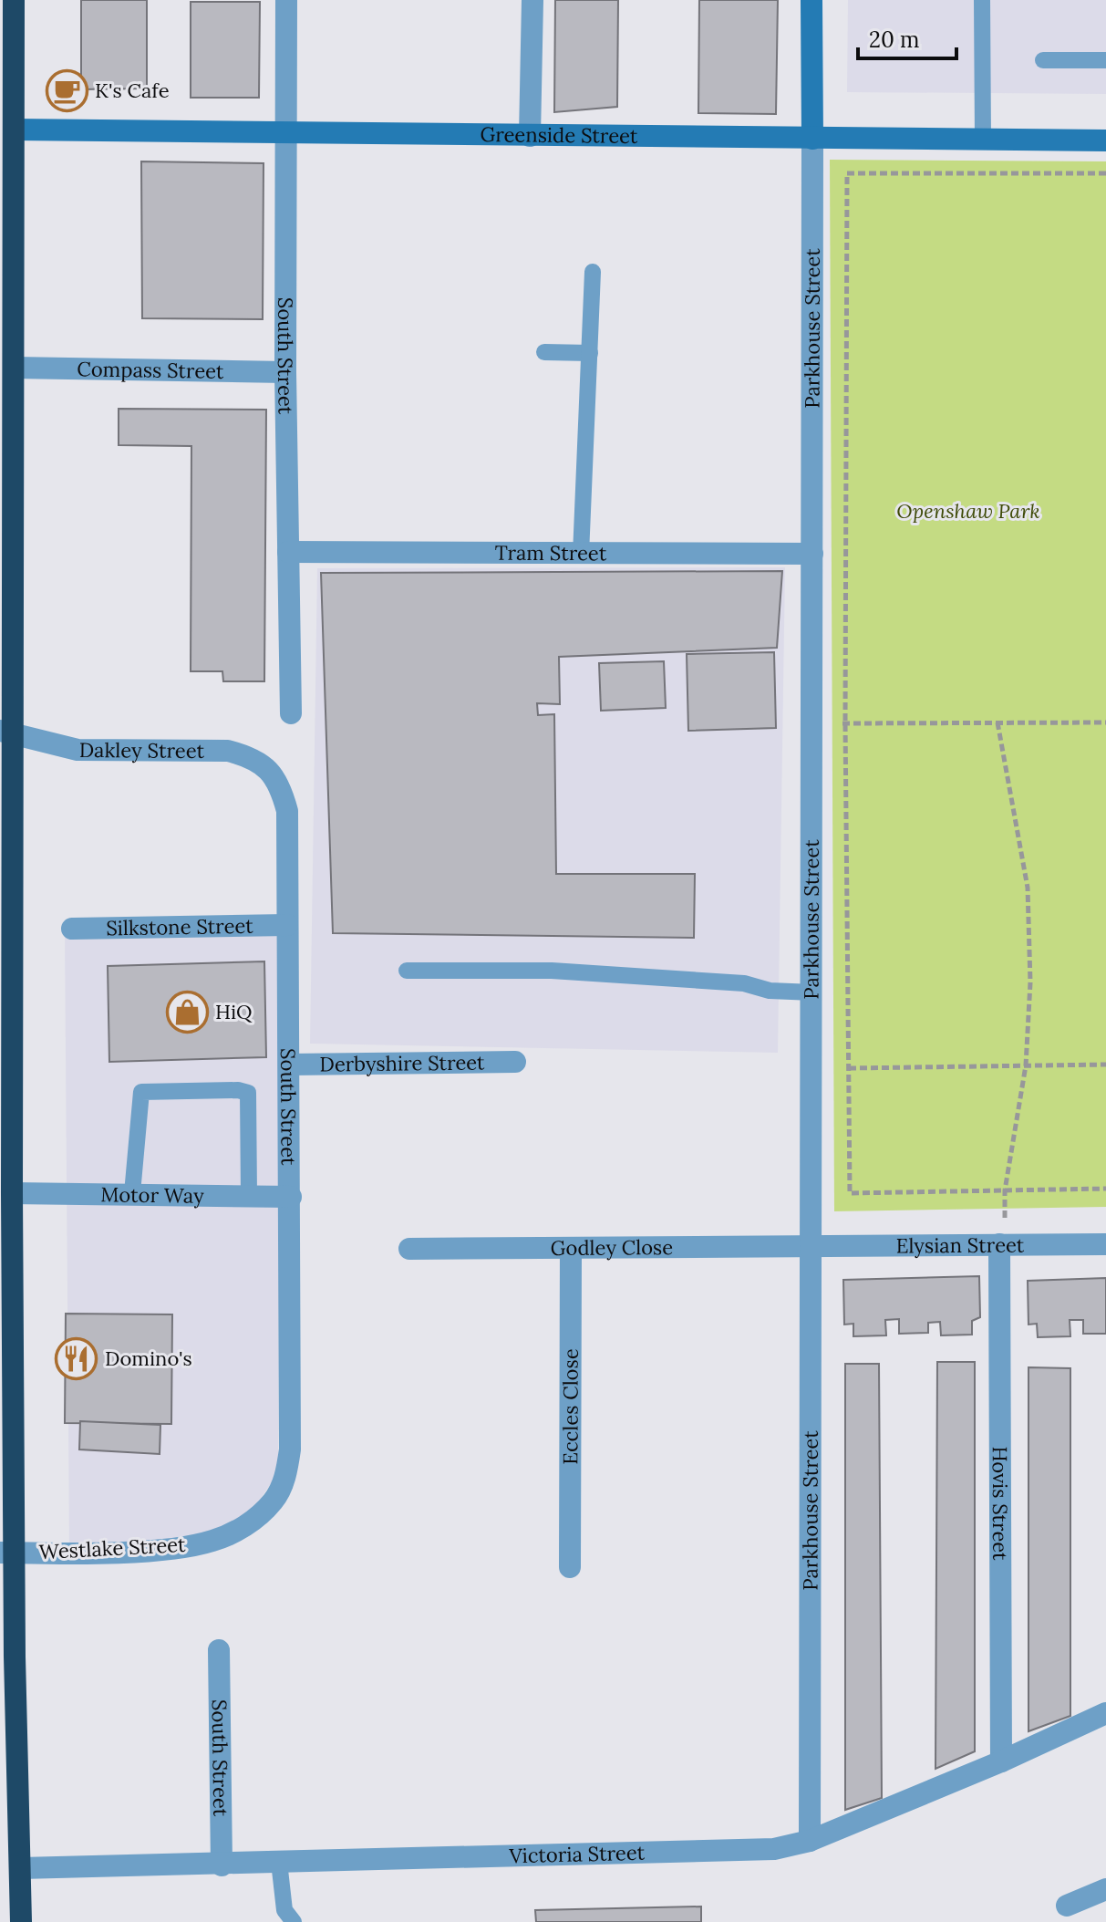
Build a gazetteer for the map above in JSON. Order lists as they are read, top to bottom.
{
  "streets": {
    "street": [
      "Greenside Street",
      "Parkhouse Street",
      "South Street",
      "Compass Street",
      "Tram Street",
      "Dakley Street",
      "Silkstone Street",
      "Derbyshire Street",
      "Motor Way",
      "Elysian Street",
      "Godley Close",
      "Eccles Close",
      "Hovis Street",
      "Westlake Street",
      "Victoria Street"
    ]
  },
  "crossings": [
    ["Greenside Street", "Parkhouse Street"],
    ["Greenside Street", "South Street"],
    ["Parkhouse Street", "Tram Street"],
    ["Parkhouse Street", "Elysian Street"],
    ["Parkhouse Street", "Godley Close"],
    ["Parkhouse Street", "Victoria Street"],
    ["South Street", "Compass Street"],
    ["South Street", "Tram Street"],
    ["South Street", "Dakley Street"],
    ["South Street", "Silkstone Street"],
    ["South Street", "Derbyshire Street"],
    ["South Street", "Motor Way"],
    ["South Street", "Westlake Street"],
    ["South Street", "Victoria Street"],
    ["Elysian Street", "Godley Close"],
    ["Elysian Street", "Hovis Street"],
    ["Godley Close", "Eccles Close"],
    ["Hovis Street", "Victoria Street"]
  ],
  "parks": ["Openshaw Park"],
  "places": {
    "cafe": ["K's Cafe"],
    "shop": ["HiQ"],
    "restaurant": ["Domino's"]
  },
  "scale_bar": "20 m"
}
